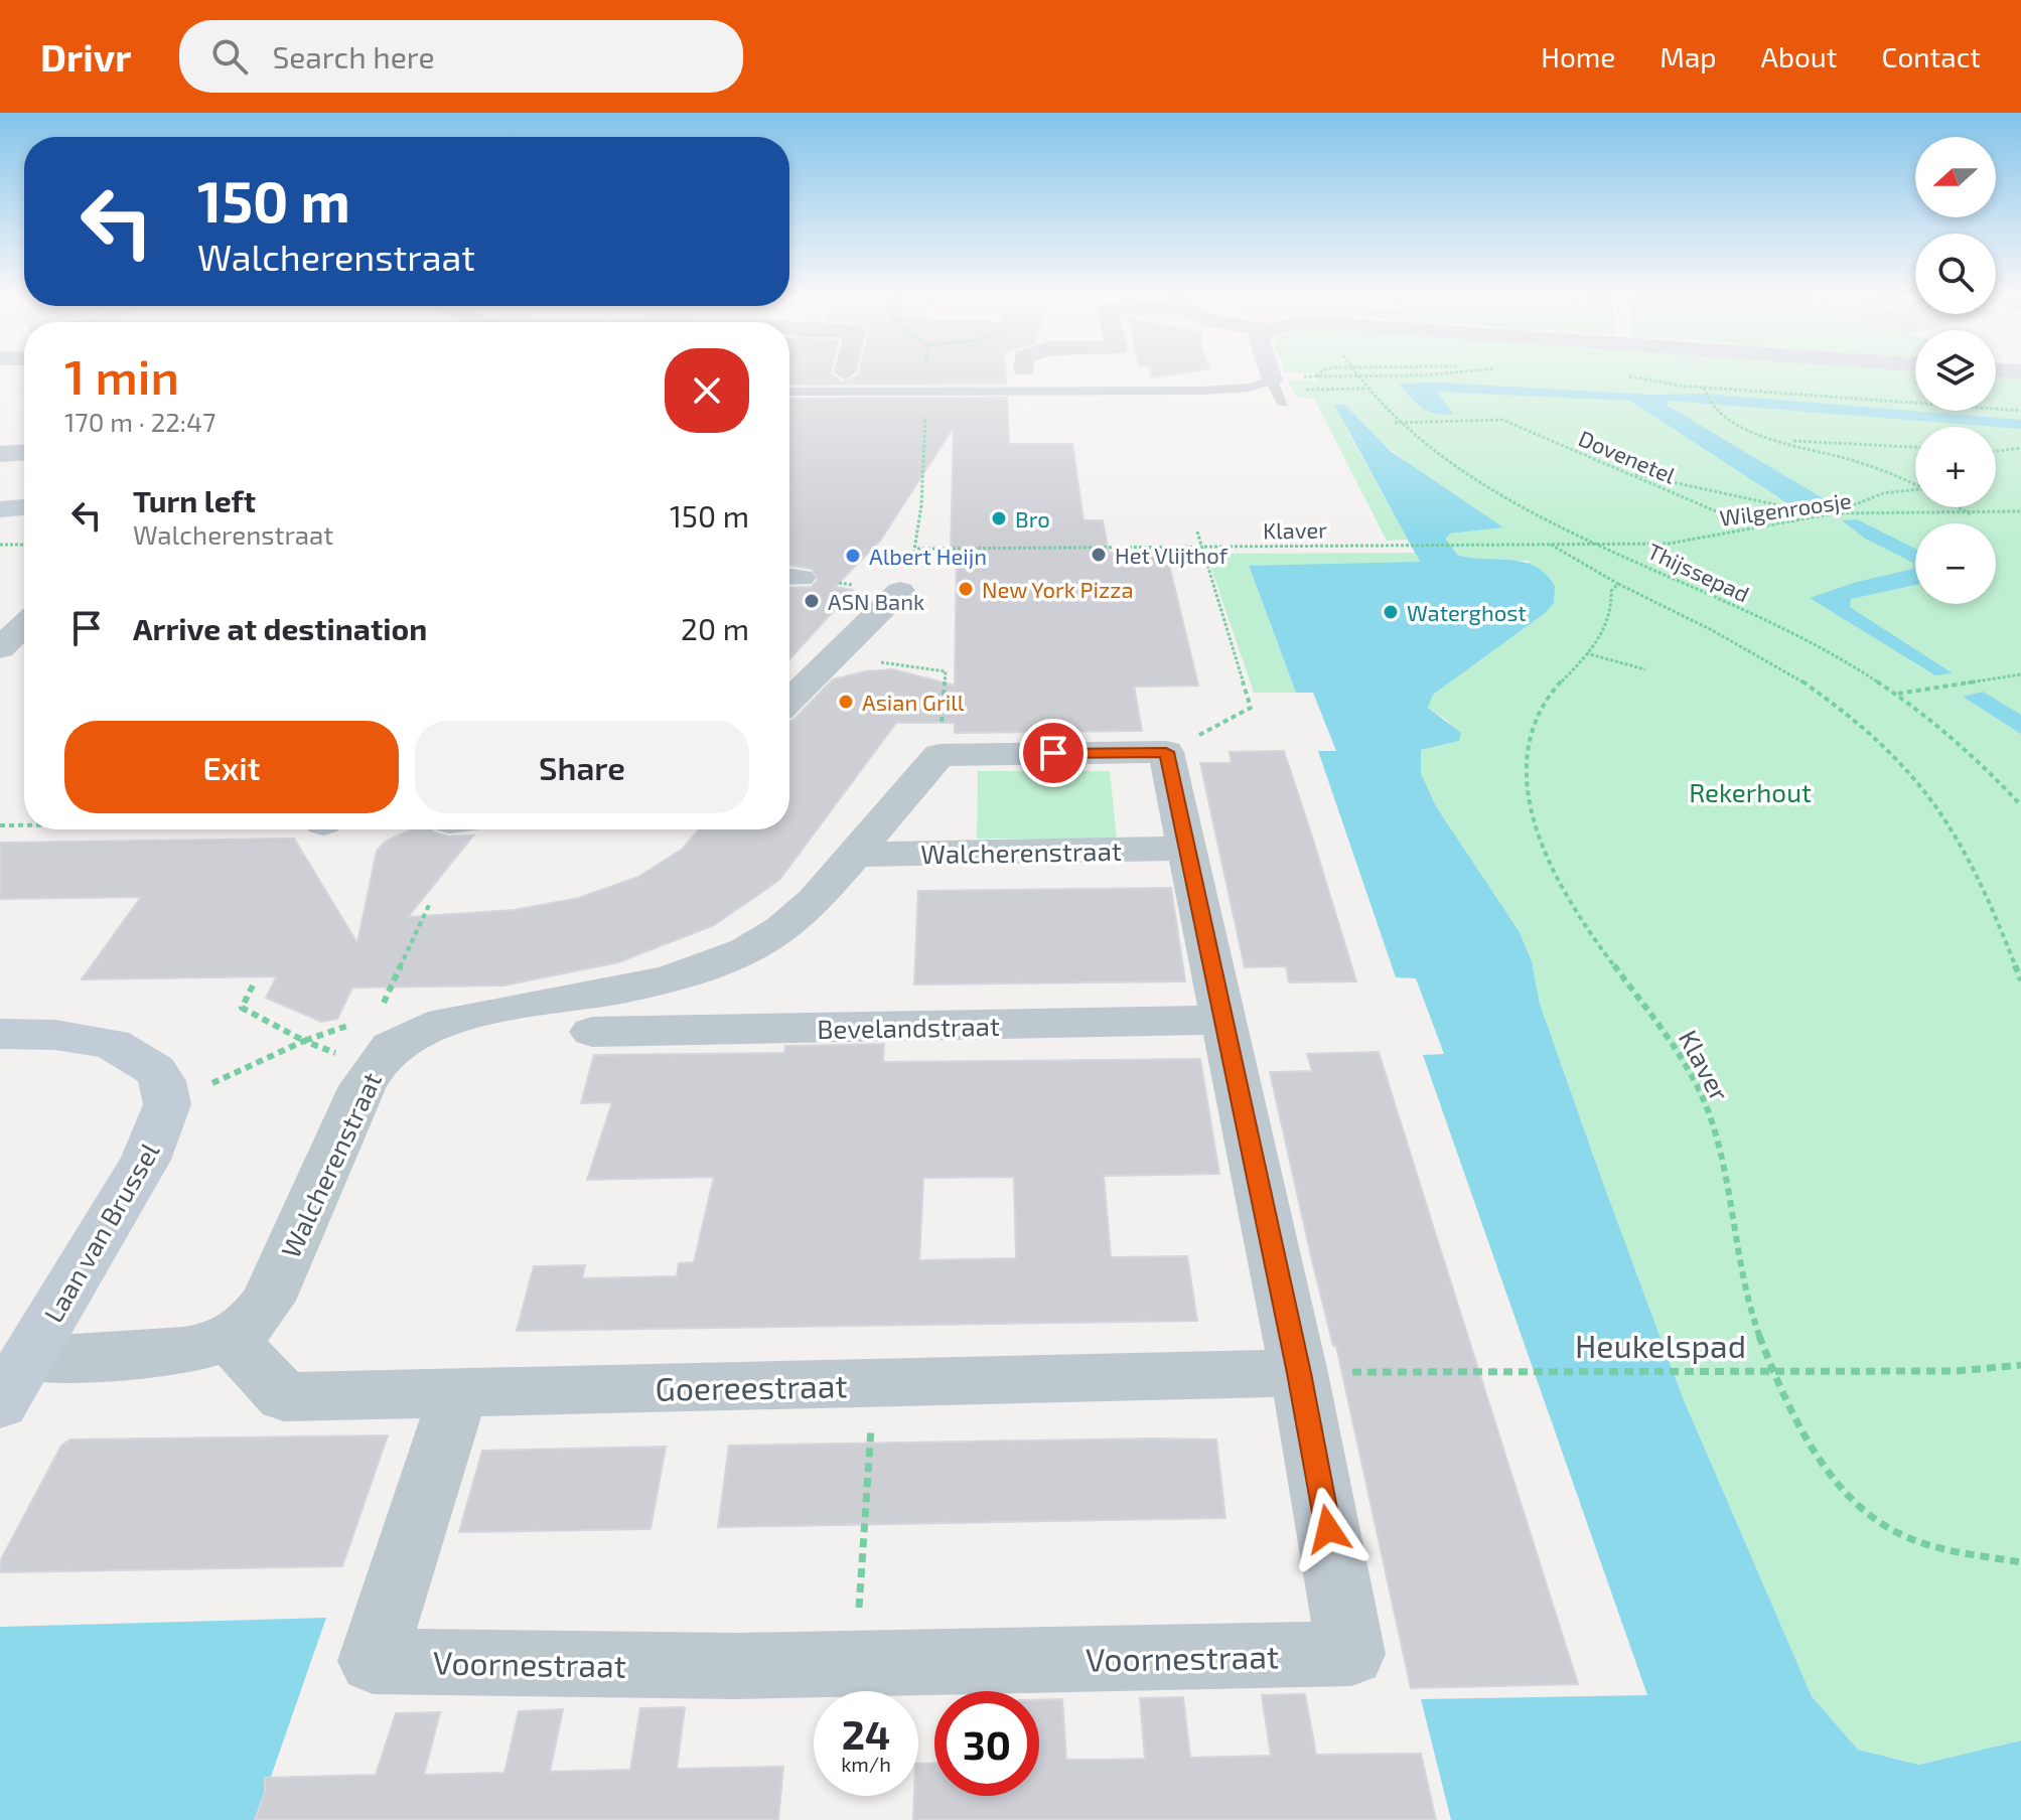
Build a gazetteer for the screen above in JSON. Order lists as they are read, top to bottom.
{
  "streets": {
    "street": [
      "Walcherenstraat",
      "Bevelandstraat",
      "Laan van Brussel",
      "Goereestraat",
      "Voornestraat"
    ],
    "path": [
      "Dovenetel",
      "Wilgenroosje",
      "Klaver",
      "Thijssepad",
      "Heukelspad"
    ]
  },
  "crossings": [
    ["Dovenetel", "Wilgenroosje"],
    ["Dovenetel", "Thijssepad"],
    ["Wilgenroosje", "Klaver"],
    ["Wilgenroosje", "Thijssepad"],
    ["Klaver", "Thijssepad"],
    ["Klaver", "Heukelspad"],
    ["Walcherenstraat", "Laan van Brussel"],
    ["Walcherenstraat", "Goereestraat"],
    ["Walcherenstraat", "Voornestraat"],
    ["Bevelandstraat", "Voornestraat"],
    ["Heukelspad", "Goereestraat"],
    ["Heukelspad", "Voornestraat"],
    ["Goereestraat", "Voornestraat"]
  ],
  "parks": ["Rekerhout"],
  "places": [
    "Bro",
    "Het Vlijthof",
    "Albert Heijn",
    "New York Pizza",
    "ASN Bank",
    "Waterghost",
    "Asian Grill"
  ],
  "north": "left",
  "page": {
    "header": "Drivr",
    "search": "Search here",
    "nav": [
      "Home",
      "Map",
      "About",
      "Contact"
    ],
    "map_buttons": ["+", "−"],
    "turn": ["150 m", "Walcherenstraat"],
    "heading": ["1 min", "170 m · 22:47"],
    "list": [
      {
        "name": "Turn left",
        "note": "Walcherenstraat",
        "value": "150 m"
      },
      {
        "name": "Arrive at destination",
        "value": "20 m"
      }
    ],
    "buttons": ["Exit", "Share"],
    "speed": "24 km/h",
    "limit": "30"
  }
}
